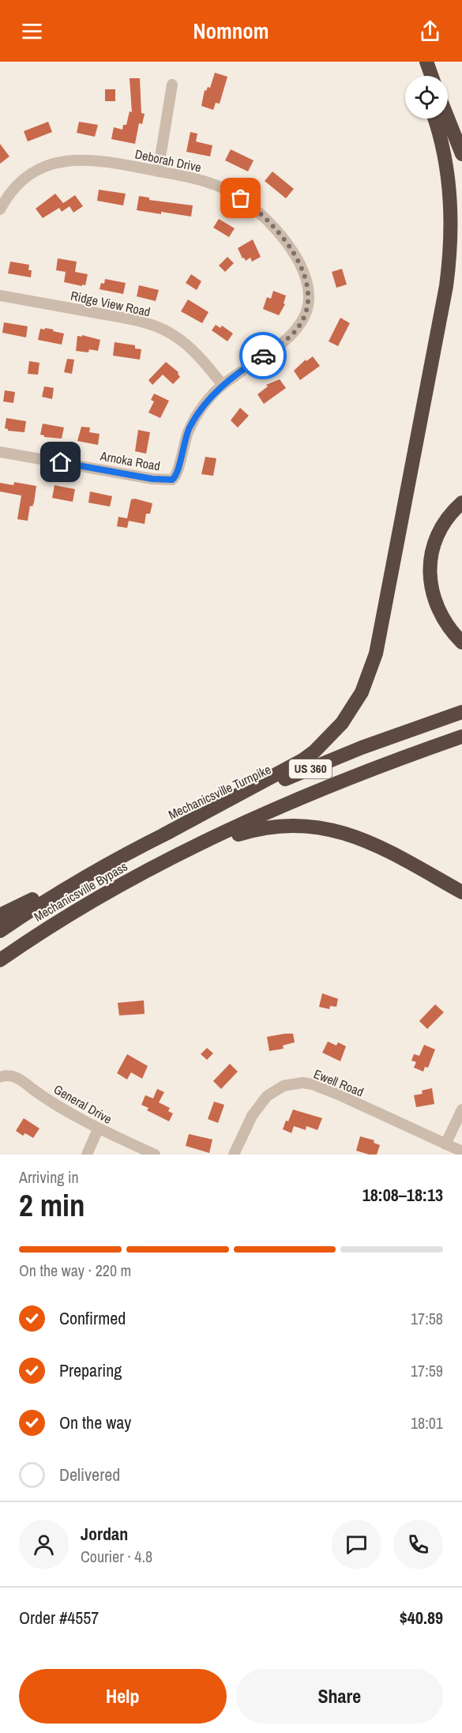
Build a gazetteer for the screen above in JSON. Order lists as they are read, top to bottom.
{
  "streets": {
    "highway": ["US 360", "Mechanicsville Turnpike", "Mechanicsville Bypass"],
    "street": [
      "Deborah Drive",
      "Ridge View Road",
      "Arnoka Road",
      "Ewell Road",
      "General Drive"
    ]
  },
  "crossings": [
    ["Deborah Drive", "Ridge View Road"],
    ["Deborah Drive", "Arnoka Road"],
    ["Mechanicsville Turnpike", "Mechanicsville Bypass"]
  ],
  "page": {
    "header": "Nomnom",
    "heading": ["2 min", "Arriving in", "18:08–18:13"],
    "panel": [
      "Jordan",
      "Courier · 4.8",
      "Order #4557",
      "$40.89"
    ],
    "bar": "On the way · 220 m",
    "list": [
      ["Confirmed", "17:58"],
      ["Preparing", "17:59"],
      ["On the way", "18:01"],
      "Delivered"
    ],
    "buttons": ["Help", "Share"]
  }
}
